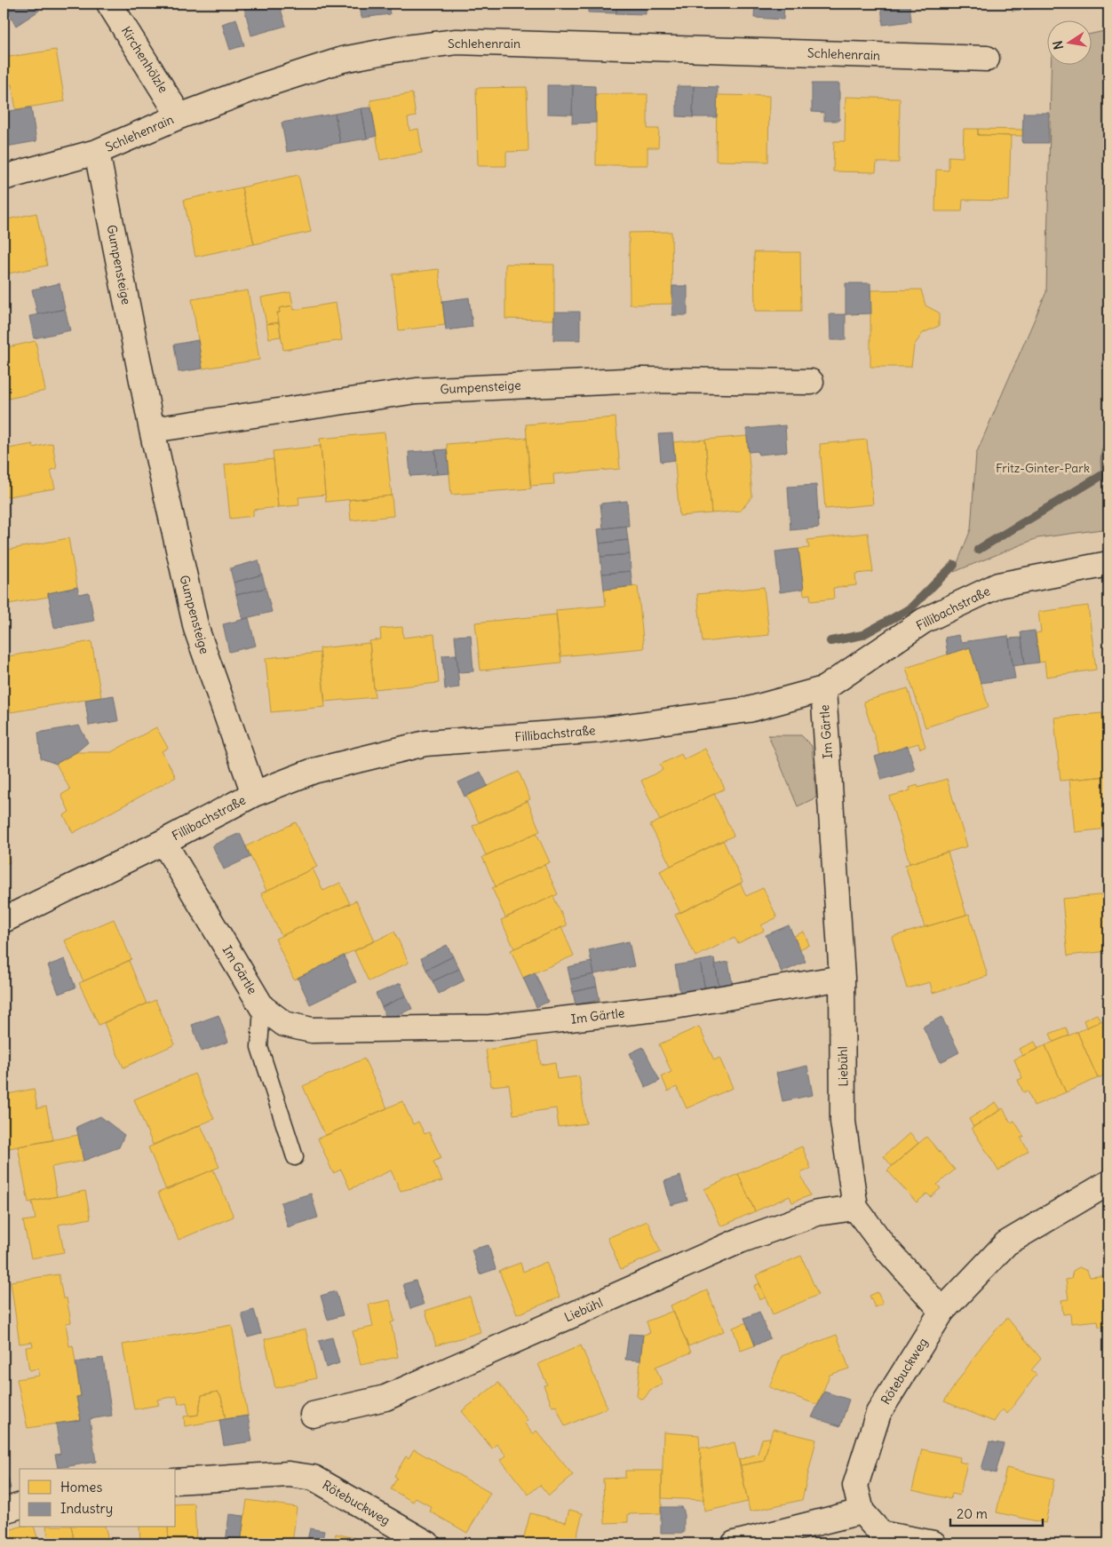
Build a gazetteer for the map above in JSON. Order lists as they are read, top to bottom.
{
  "streets": {
    "street": [
      "Schlehenrain",
      "Kirchenhölzle",
      "Gumpensteige",
      "Fillibachstraße",
      "Im Gärtle",
      "Liebühl",
      "Rötebuckweg"
    ]
  },
  "crossings": [
    ["Schlehenrain", "Kirchenhölzle"],
    ["Schlehenrain", "Gumpensteige"],
    ["Gumpensteige", "Fillibachstraße"],
    ["Fillibachstraße", "Im Gärtle"],
    ["Im Gärtle", "Liebühl"]
  ],
  "parks": ["Fritz-Ginter-Park"],
  "legend": ["Homes", "Industry"],
  "scale_bar": "20 m",
  "north": "left"
}
